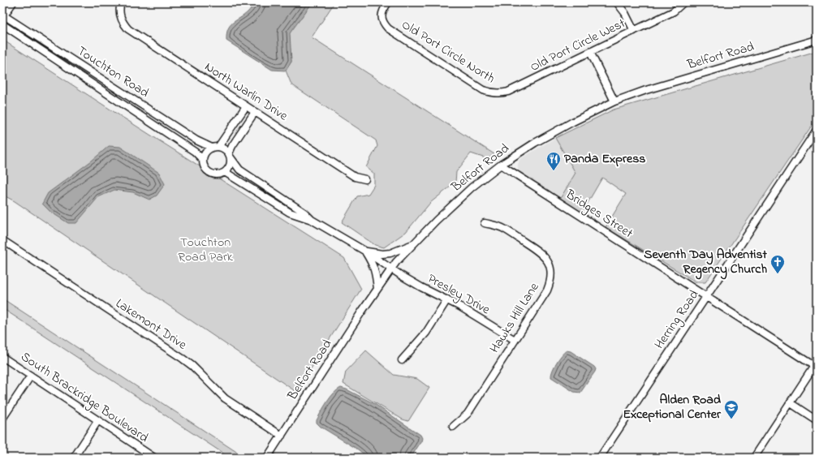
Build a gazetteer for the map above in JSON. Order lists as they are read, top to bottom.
{
  "streets": {
    "street": [
      "Old Port Circle West",
      "Old Port Circle North",
      "Belfort Road",
      "Touchton Road",
      "North Warlin Drive",
      "Bridges Street",
      "Presley Drive",
      "Hawks Hill Lane",
      "Herring Road",
      "Lakemont Drive",
      "South Brackridge Boulevard"
    ]
  },
  "crossings": [
    ["Old Port Circle West", "Old Port Circle North"],
    ["Belfort Road", "Bridges Street"],
    ["Belfort Road", "Presley Drive"],
    ["Belfort Road", "Lakemont Drive"],
    ["Bridges Street", "Herring Road"],
    ["Presley Drive", "Hawks Hill Lane"]
  ],
  "parks": ["Touchton Road Park"],
  "places": {
    "restaurant": ["Panda Express"],
    "church": ["Seventh Day Adventist Regency Church"],
    "school or university": ["Alden Road Exceptional Center"]
  }
}
